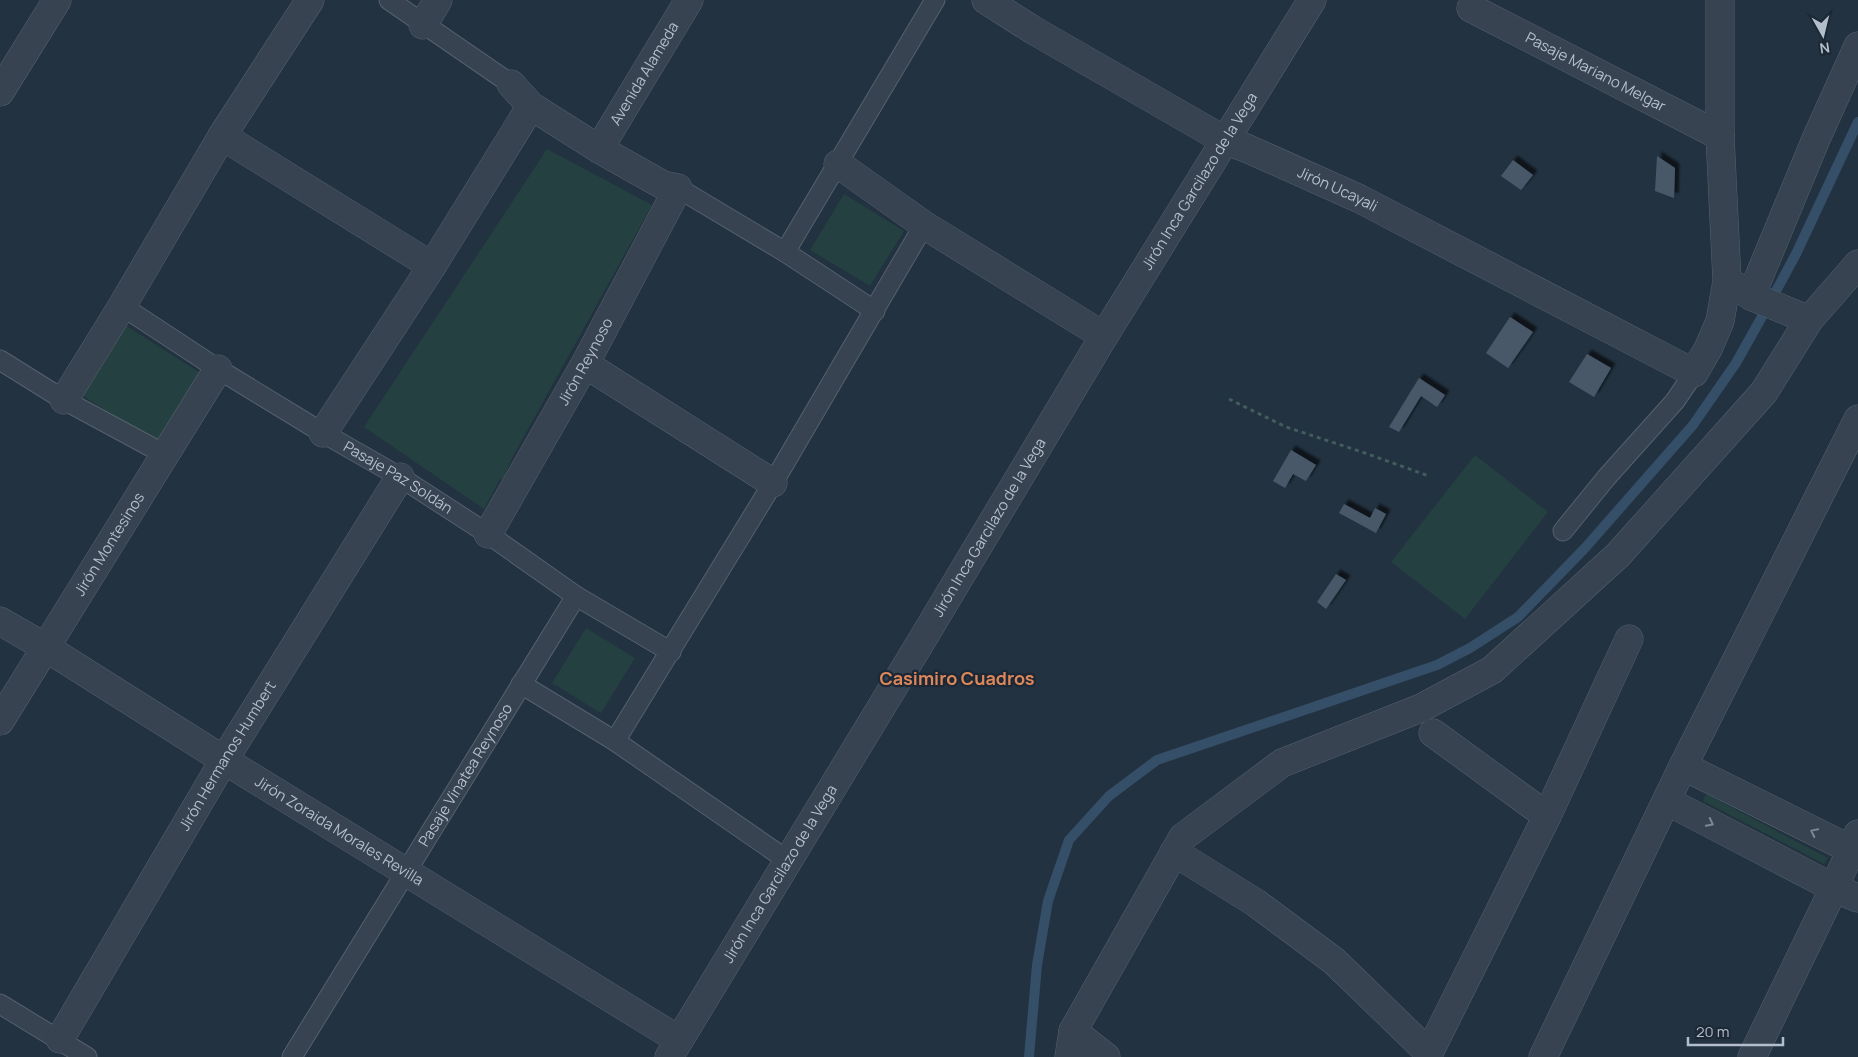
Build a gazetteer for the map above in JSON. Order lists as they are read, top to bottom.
{
  "streets": {
    "street": [
      "Pasaje Mariano Melgar",
      "Avenida Alameda",
      "Jirón Inca Garcilazo de la Vega",
      "Jirón Ucayali",
      "Jirón Reynoso",
      "Jirón Montesinos",
      "Jirón Hermanos Humbert",
      "Jirón Zoraida Morales Revilla"
    ],
    "lane": ["Pasaje Paz Soldán", "Pasaje Vinatea Reynoso"]
  },
  "crossings": [
    ["Jirón Inca Garcilazo de la Vega", "Jirón Ucayali"],
    ["Jirón Inca Garcilazo de la Vega", "Jirón Zoraida Morales Revilla"],
    ["Jirón Reynoso", "Pasaje Paz Soldán"],
    ["Pasaje Paz Soldán", "Jirón Montesinos"],
    ["Pasaje Paz Soldán", "Jirón Hermanos Humbert"],
    ["Pasaje Paz Soldán", "Pasaje Vinatea Reynoso"],
    ["Jirón Montesinos", "Jirón Zoraida Morales Revilla"],
    ["Jirón Hermanos Humbert", "Jirón Zoraida Morales Revilla"],
    ["Pasaje Vinatea Reynoso", "Jirón Zoraida Morales Revilla"]
  ],
  "districts": ["Casimiro Cuadros"],
  "scale_bar": "20 m",
  "north": "bottom"
}
